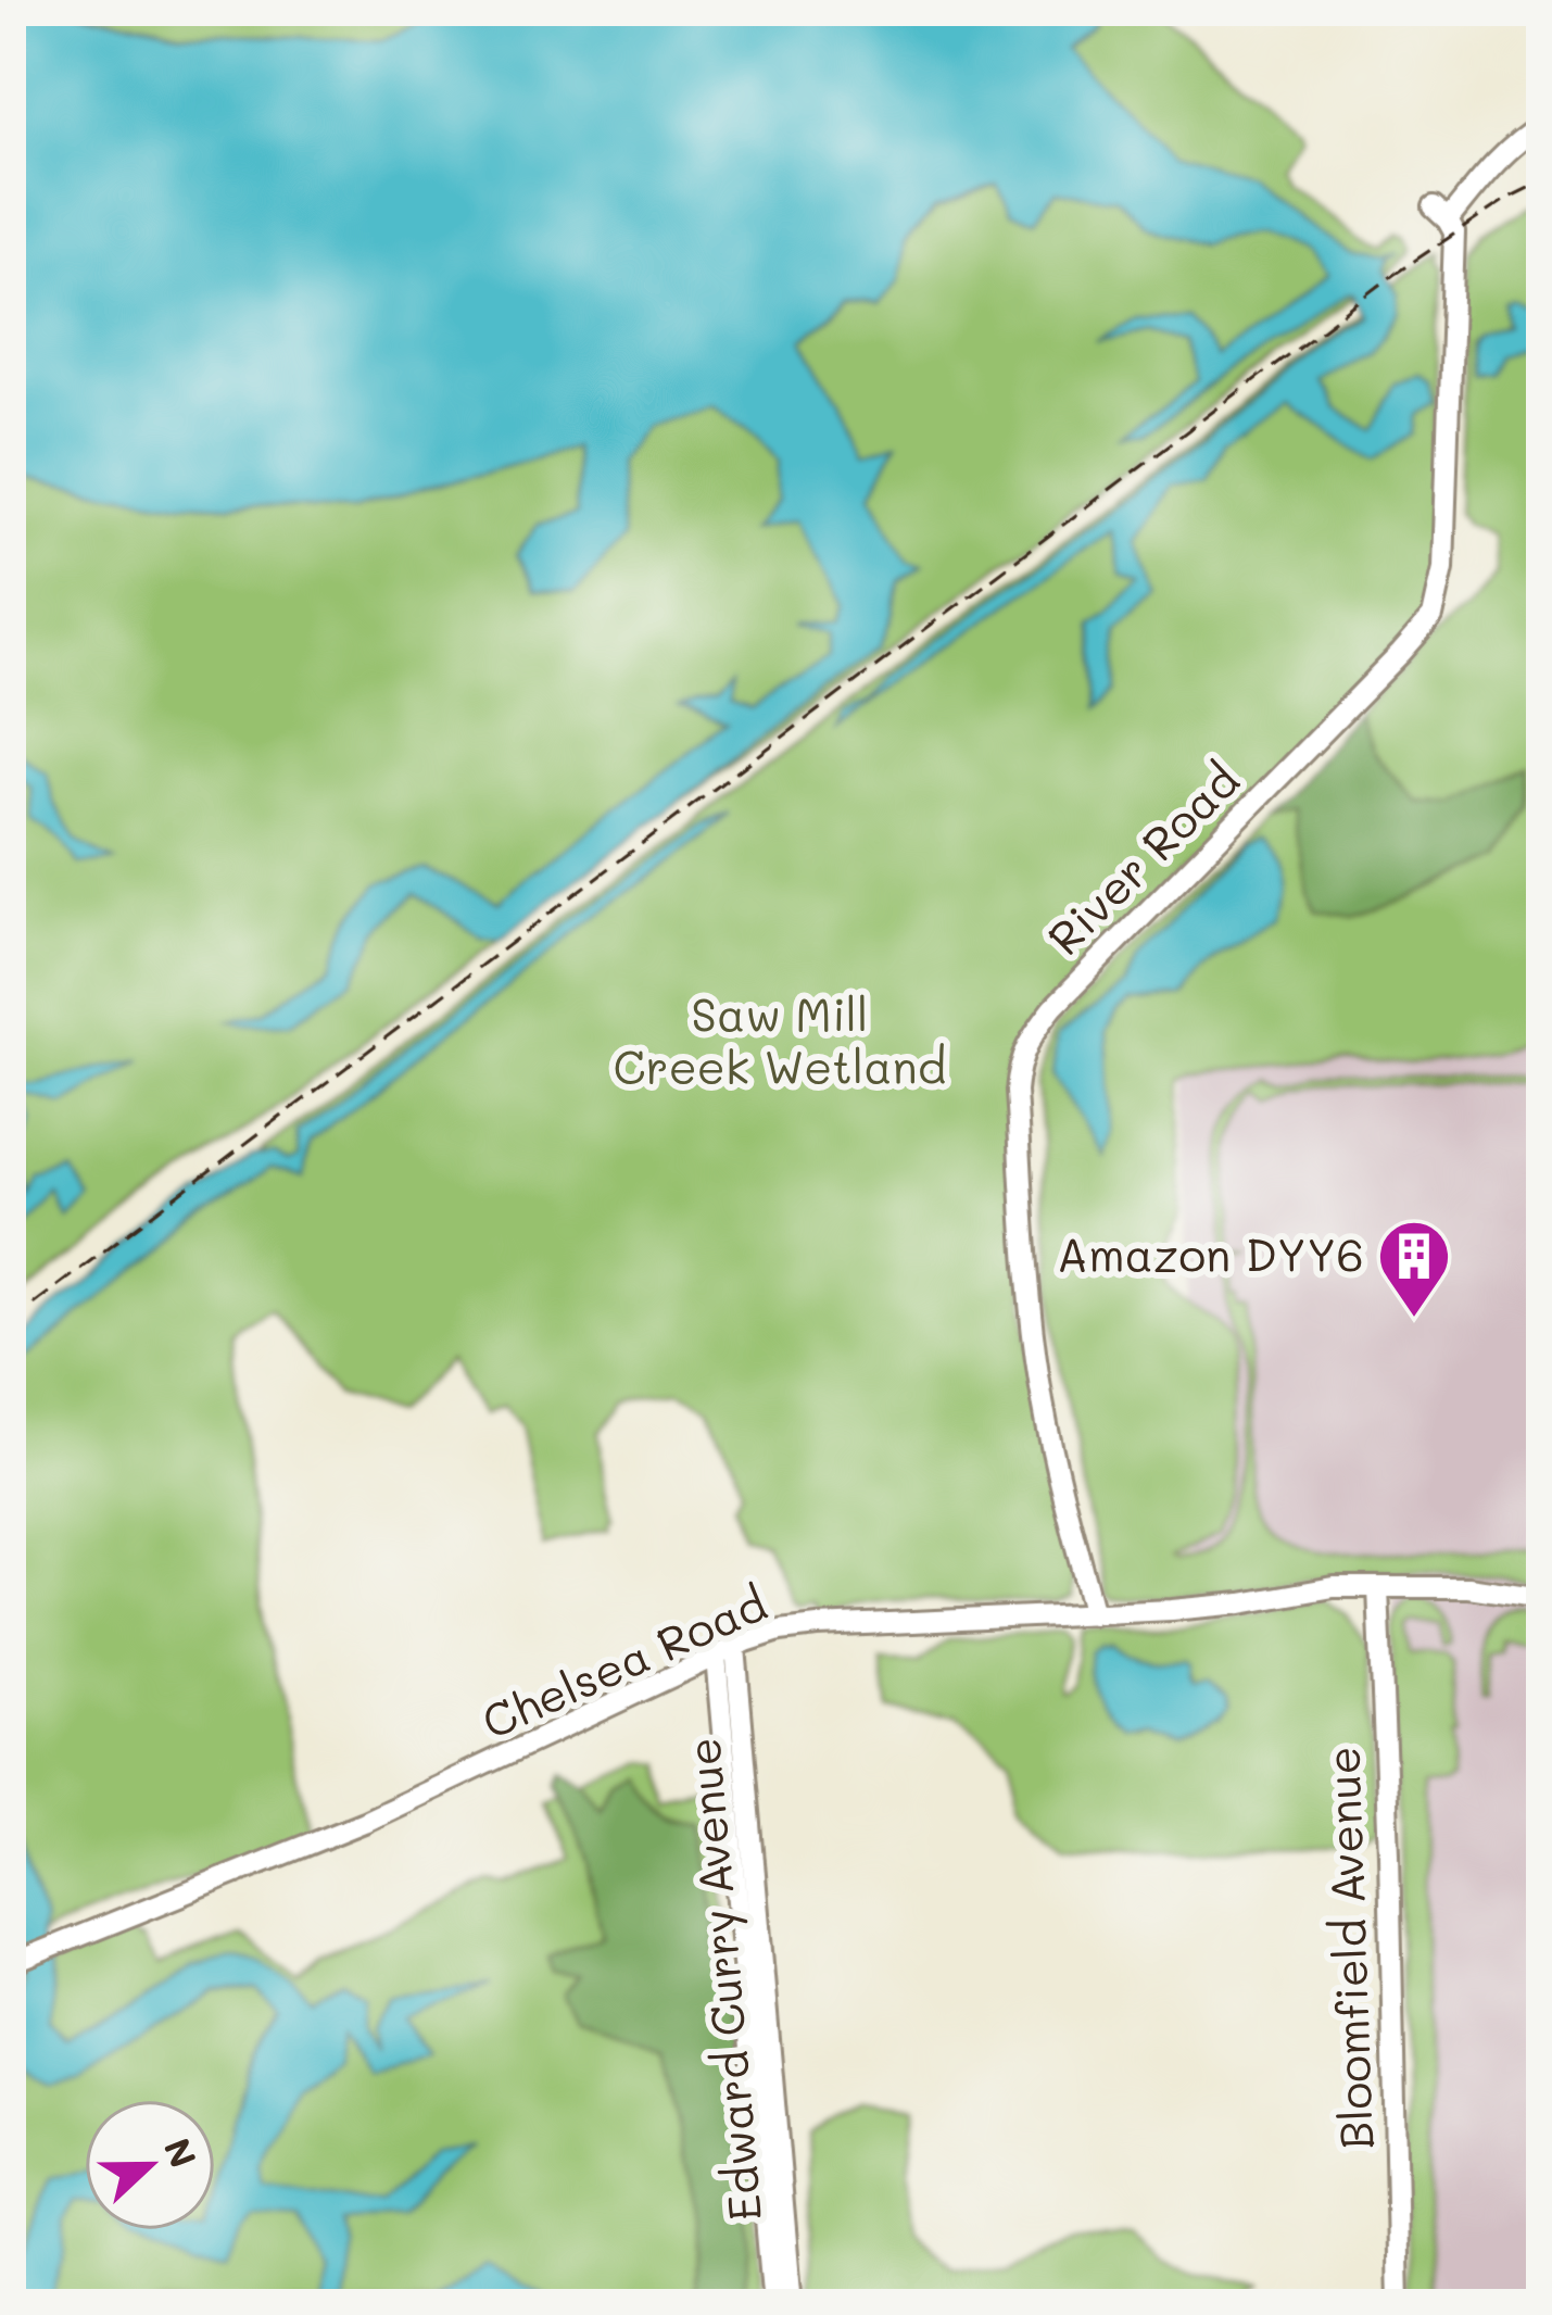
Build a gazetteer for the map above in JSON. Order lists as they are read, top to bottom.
{
  "streets": {
    "street": [
      "River Road",
      "Chelsea Road",
      "Bloomfield Avenue",
      "Edward Curry Avenue"
    ]
  },
  "crossings": [
    ["River Road", "Chelsea Road"],
    ["Chelsea Road", "Bloomfield Avenue"],
    ["Chelsea Road", "Edward Curry Avenue"]
  ],
  "parks": ["Saw Mill Creek Wetland"],
  "places": {
    "building": ["Amazon DYY6"]
  },
  "north": "right"
}
